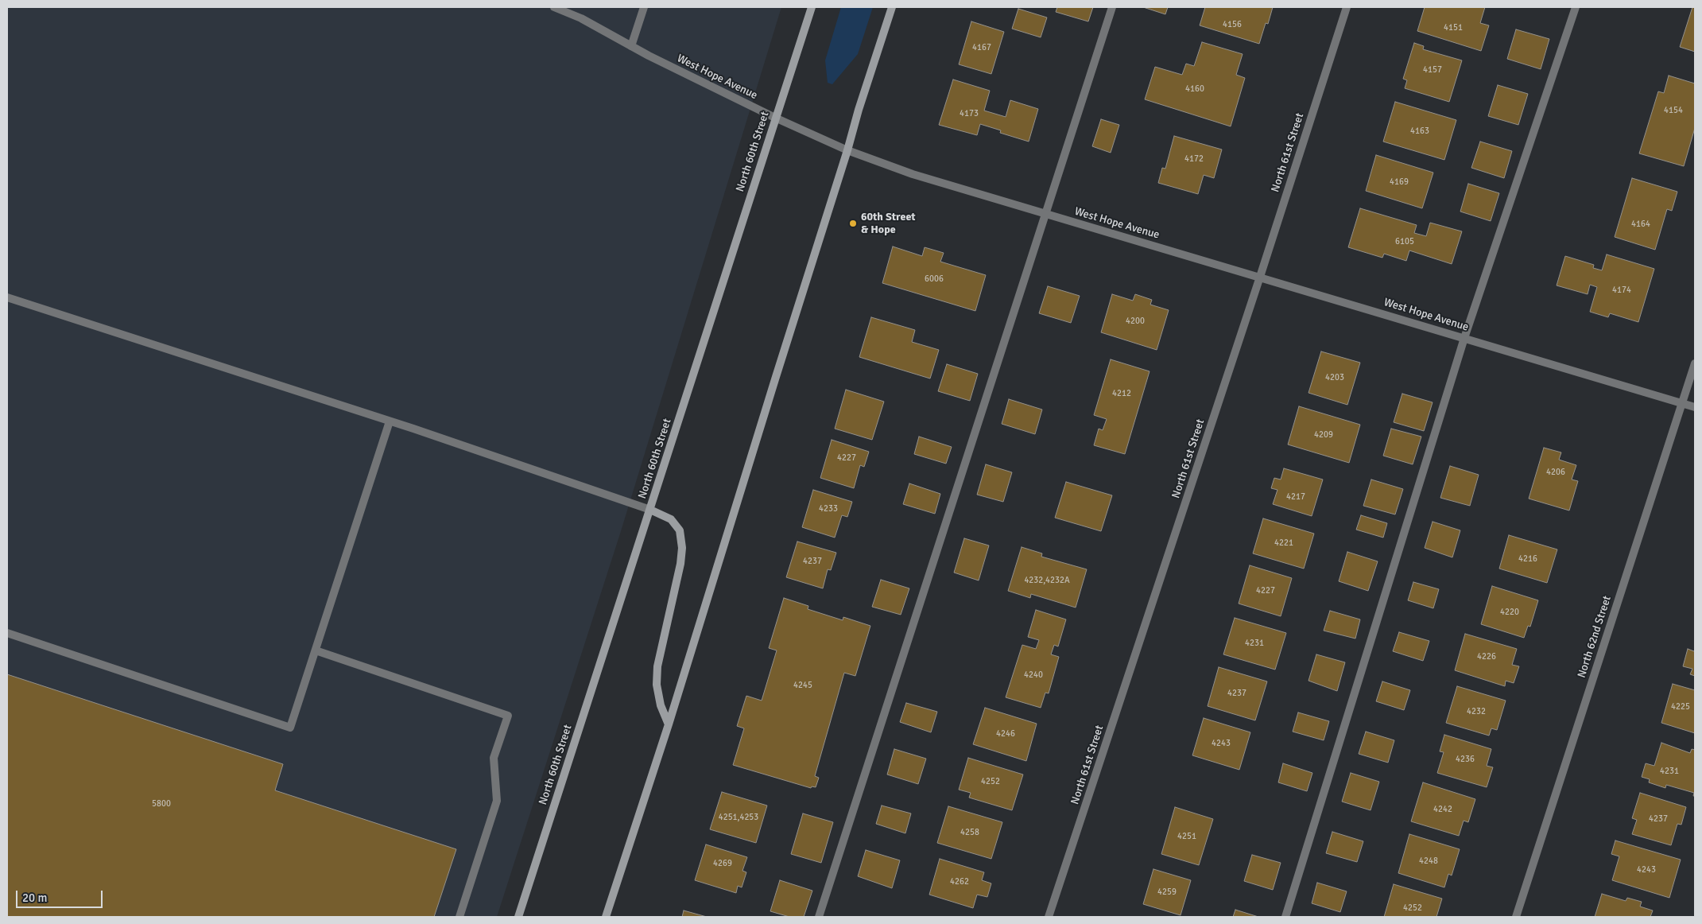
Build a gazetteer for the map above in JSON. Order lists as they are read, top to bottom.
{
  "streets": {
    "main road": ["North 60th Street"],
    "street": ["West Hope Avenue", "North 61st Street", "North 62nd Street"]
  },
  "crossings": [
    ["West Hope Avenue", "North 60th Street"],
    ["West Hope Avenue", "North 61st Street"],
    ["West Hope Avenue", "North 62nd Street"]
  ],
  "places": ["60th Street & Hope"],
  "house_numbers": [
    "4156",
    "4151",
    "4167",
    "4157",
    "4160",
    "4154",
    "4173",
    "4163",
    "4172",
    "4169",
    "4164",
    "6105",
    "6006",
    "4174",
    "4200",
    "4203",
    "4212",
    "4209",
    "4227",
    "4206",
    "4217",
    "4233",
    "4221",
    "4216",
    "4237",
    "4232,4232A",
    "4227",
    "4220",
    "4231",
    "4226",
    "4240",
    "4245",
    "4237",
    "4225",
    "4232",
    "4246",
    "4243",
    "4236",
    "4231",
    "4252",
    "5800",
    "4242",
    "4251,4253",
    "4237",
    "4258",
    "4251",
    "4248",
    "4269",
    "4243",
    "4262",
    "4259",
    "4252"
  ],
  "scale_bar": "20 m"
}
